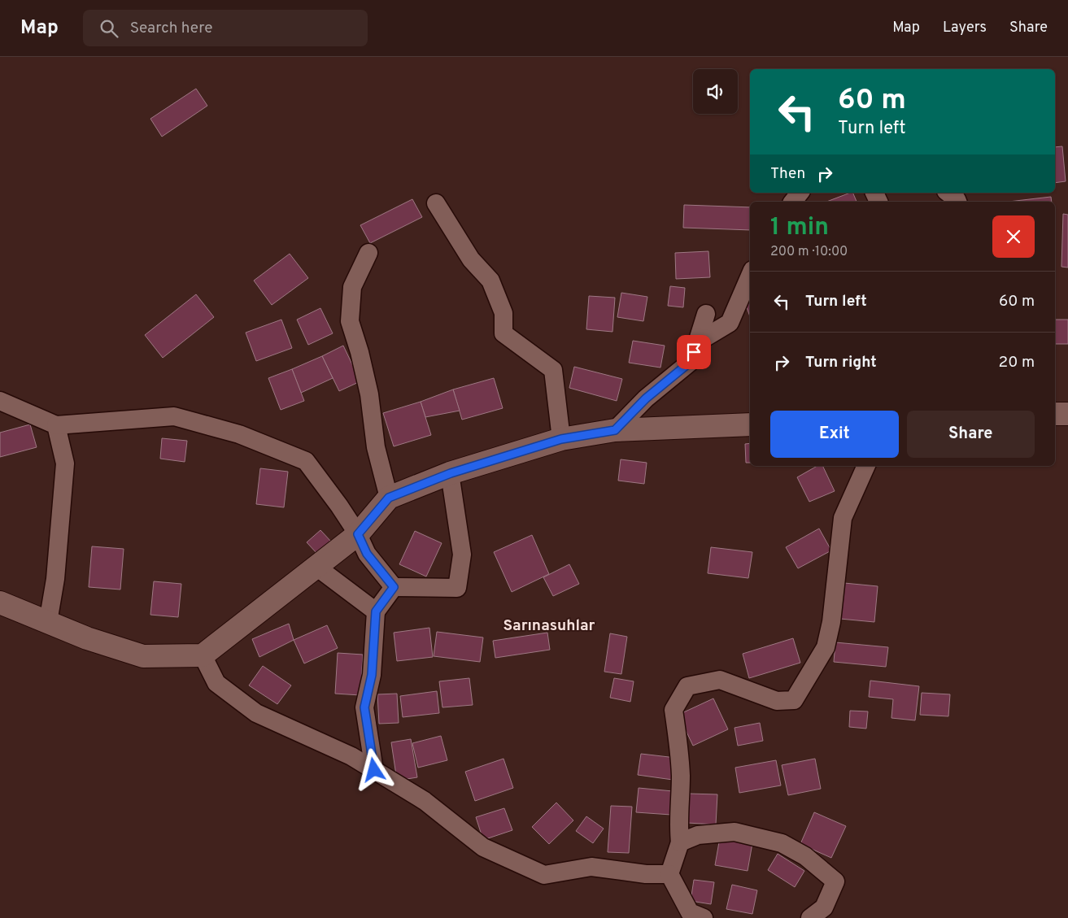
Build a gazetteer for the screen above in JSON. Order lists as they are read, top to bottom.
{
  "districts": ["Sarınasuhlar"],
  "page": {
    "header": "Map",
    "search": "Search here",
    "nav": ["Map", "Layers", "Share"],
    "turn": ["60 m", "Turn left"],
    "then": "Then",
    "heading": ["1 min", "200 m · 10:00"],
    "list": [
      {
        "name": "Turn left",
        "value": "60 m"
      },
      {
        "name": "Turn right",
        "value": "20 m"
      }
    ],
    "buttons": ["Exit", "Share"]
  }
}
